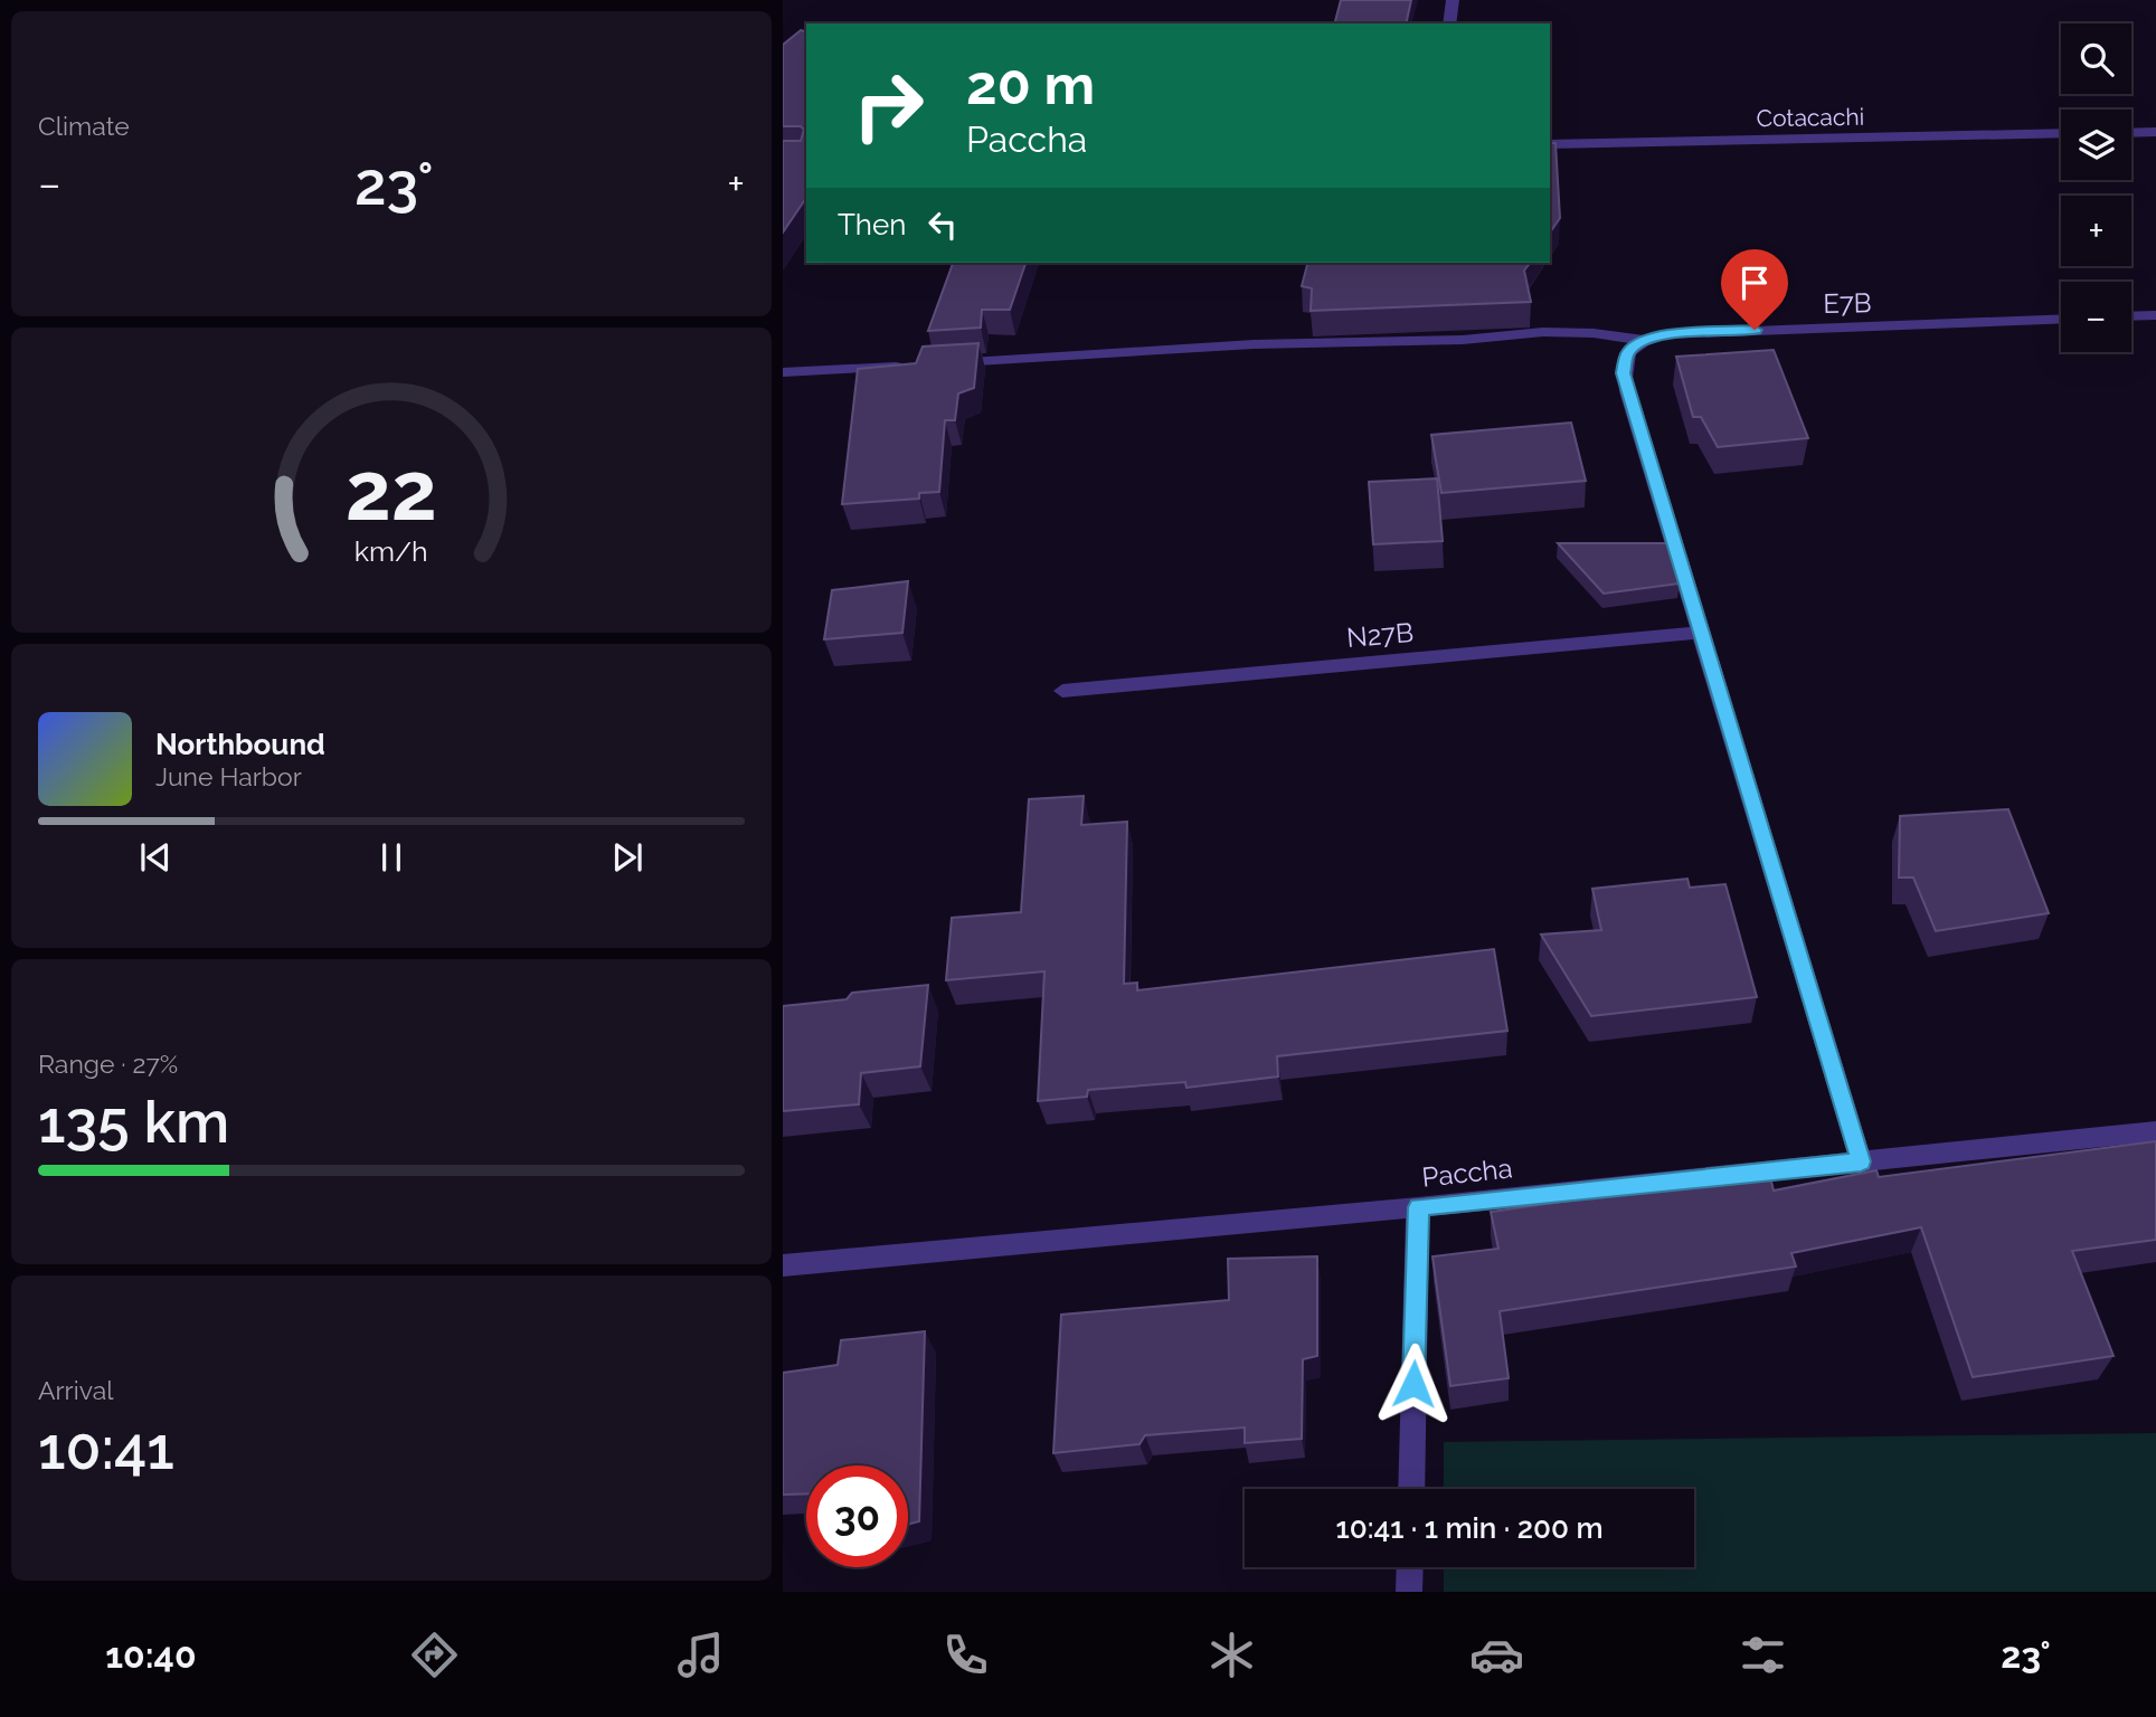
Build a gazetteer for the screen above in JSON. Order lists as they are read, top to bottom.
{
  "streets": {
    "street": [
      "Cotacachi",
      "E7B",
      "N27B",
      "Paccha"
    ]
  },
  "page": {
    "tile": [
      "Climate",
      ["Range · 27%", "135 km"],
      ["Arrival", "10:41"]
    ],
    "map_buttons": ["+", "−"],
    "turn": ["20 m", "Paccha"],
    "heat": ["−", "23°", "+"],
    "then": "Then",
    "song": ["Northbound", "June Harbor"],
    "limit": "30",
    "trip": "10:41 · 1 min · 200 m",
    "tabs": ["10:40", "23°"],
    "gauge": ["22", "km/h"]
  }
}
